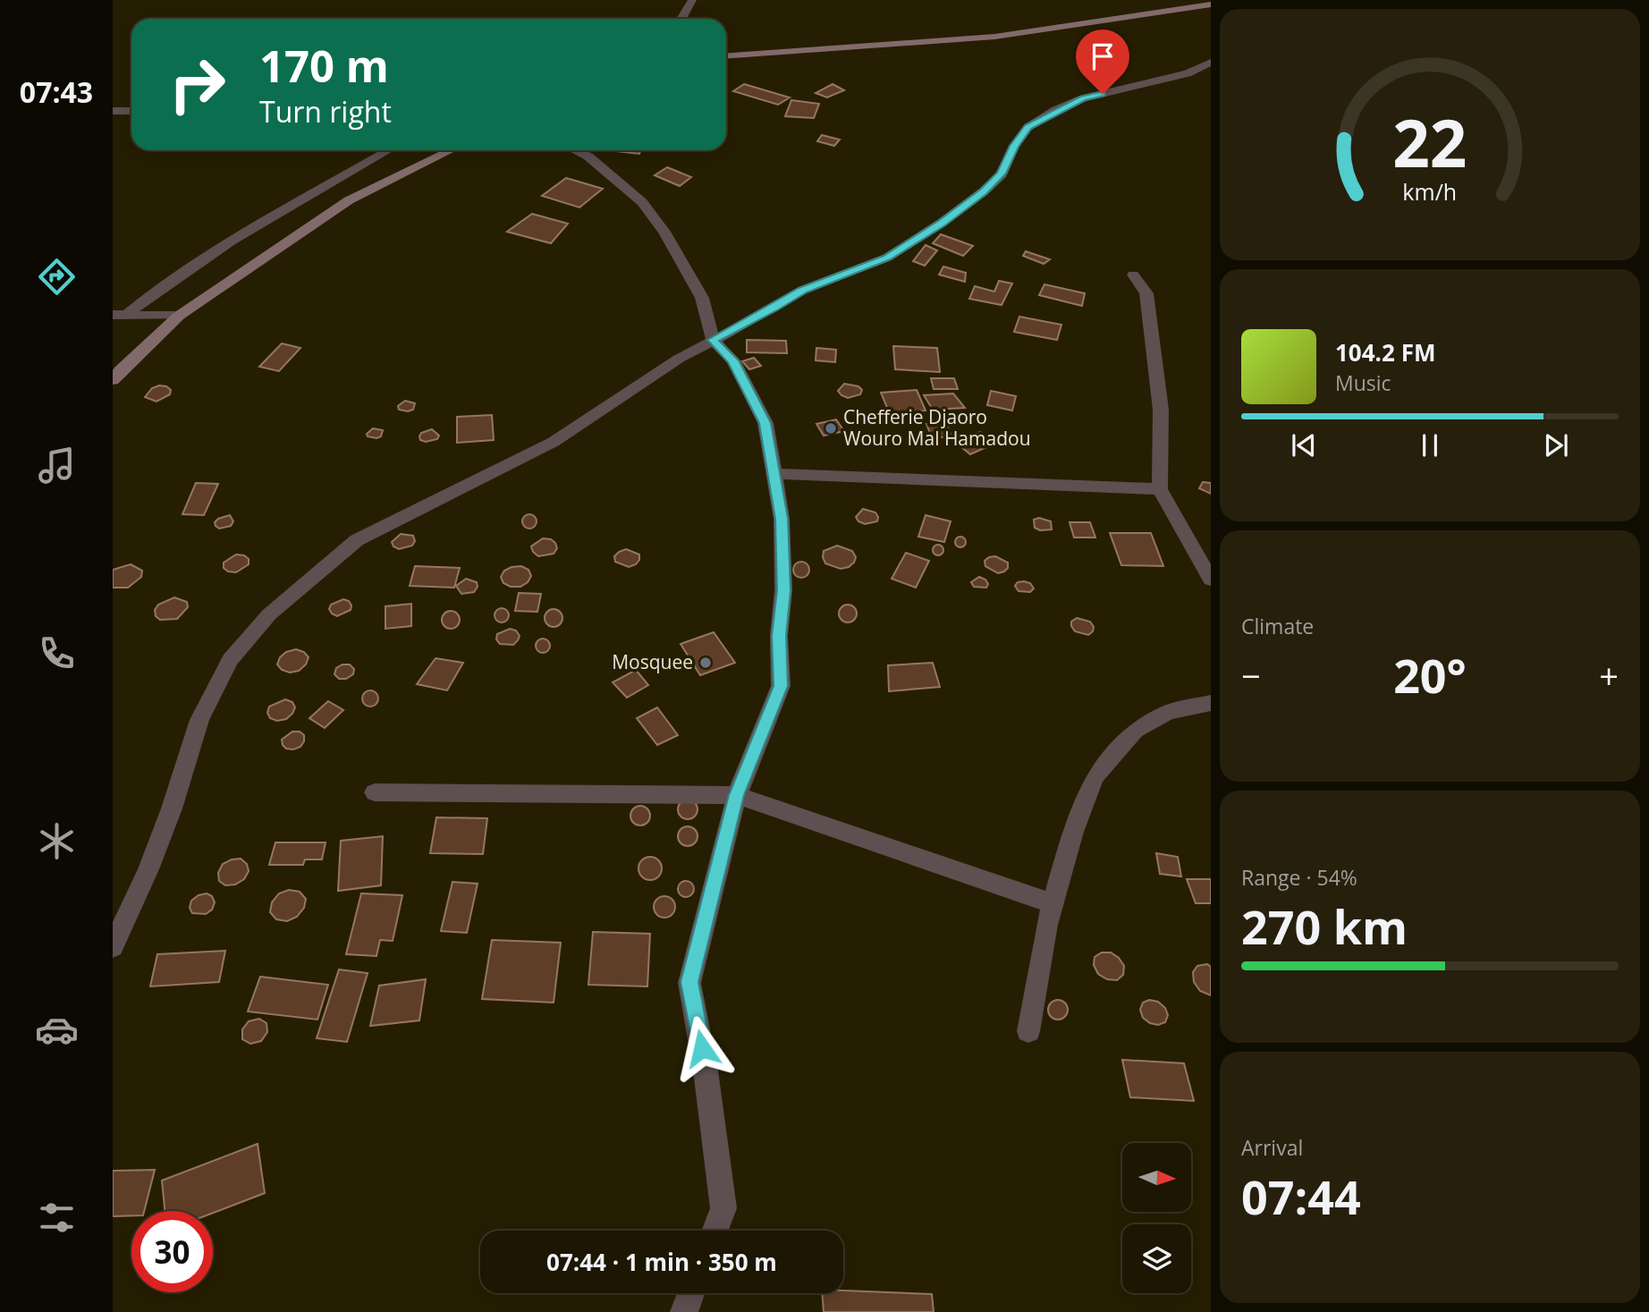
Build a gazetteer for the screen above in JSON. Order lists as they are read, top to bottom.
{
  "places": ["Chefferie Djaoro Wouro Mal Hamadou", "Mosquee"],
  "north": "right",
  "page": {
    "tabs": "07:43",
    "turn": ["170 m", "Turn right"],
    "song": ["104.2 FM", "Music"],
    "tile": [
      "Climate",
      ["Range · 54%", "270 km"],
      ["Arrival", "07:44"]
    ],
    "heat": ["−", "20°", "+"],
    "limit": "30",
    "trip": "07:44 · 1 min · 350 m",
    "gauge": ["22", "km/h"]
  }
}
